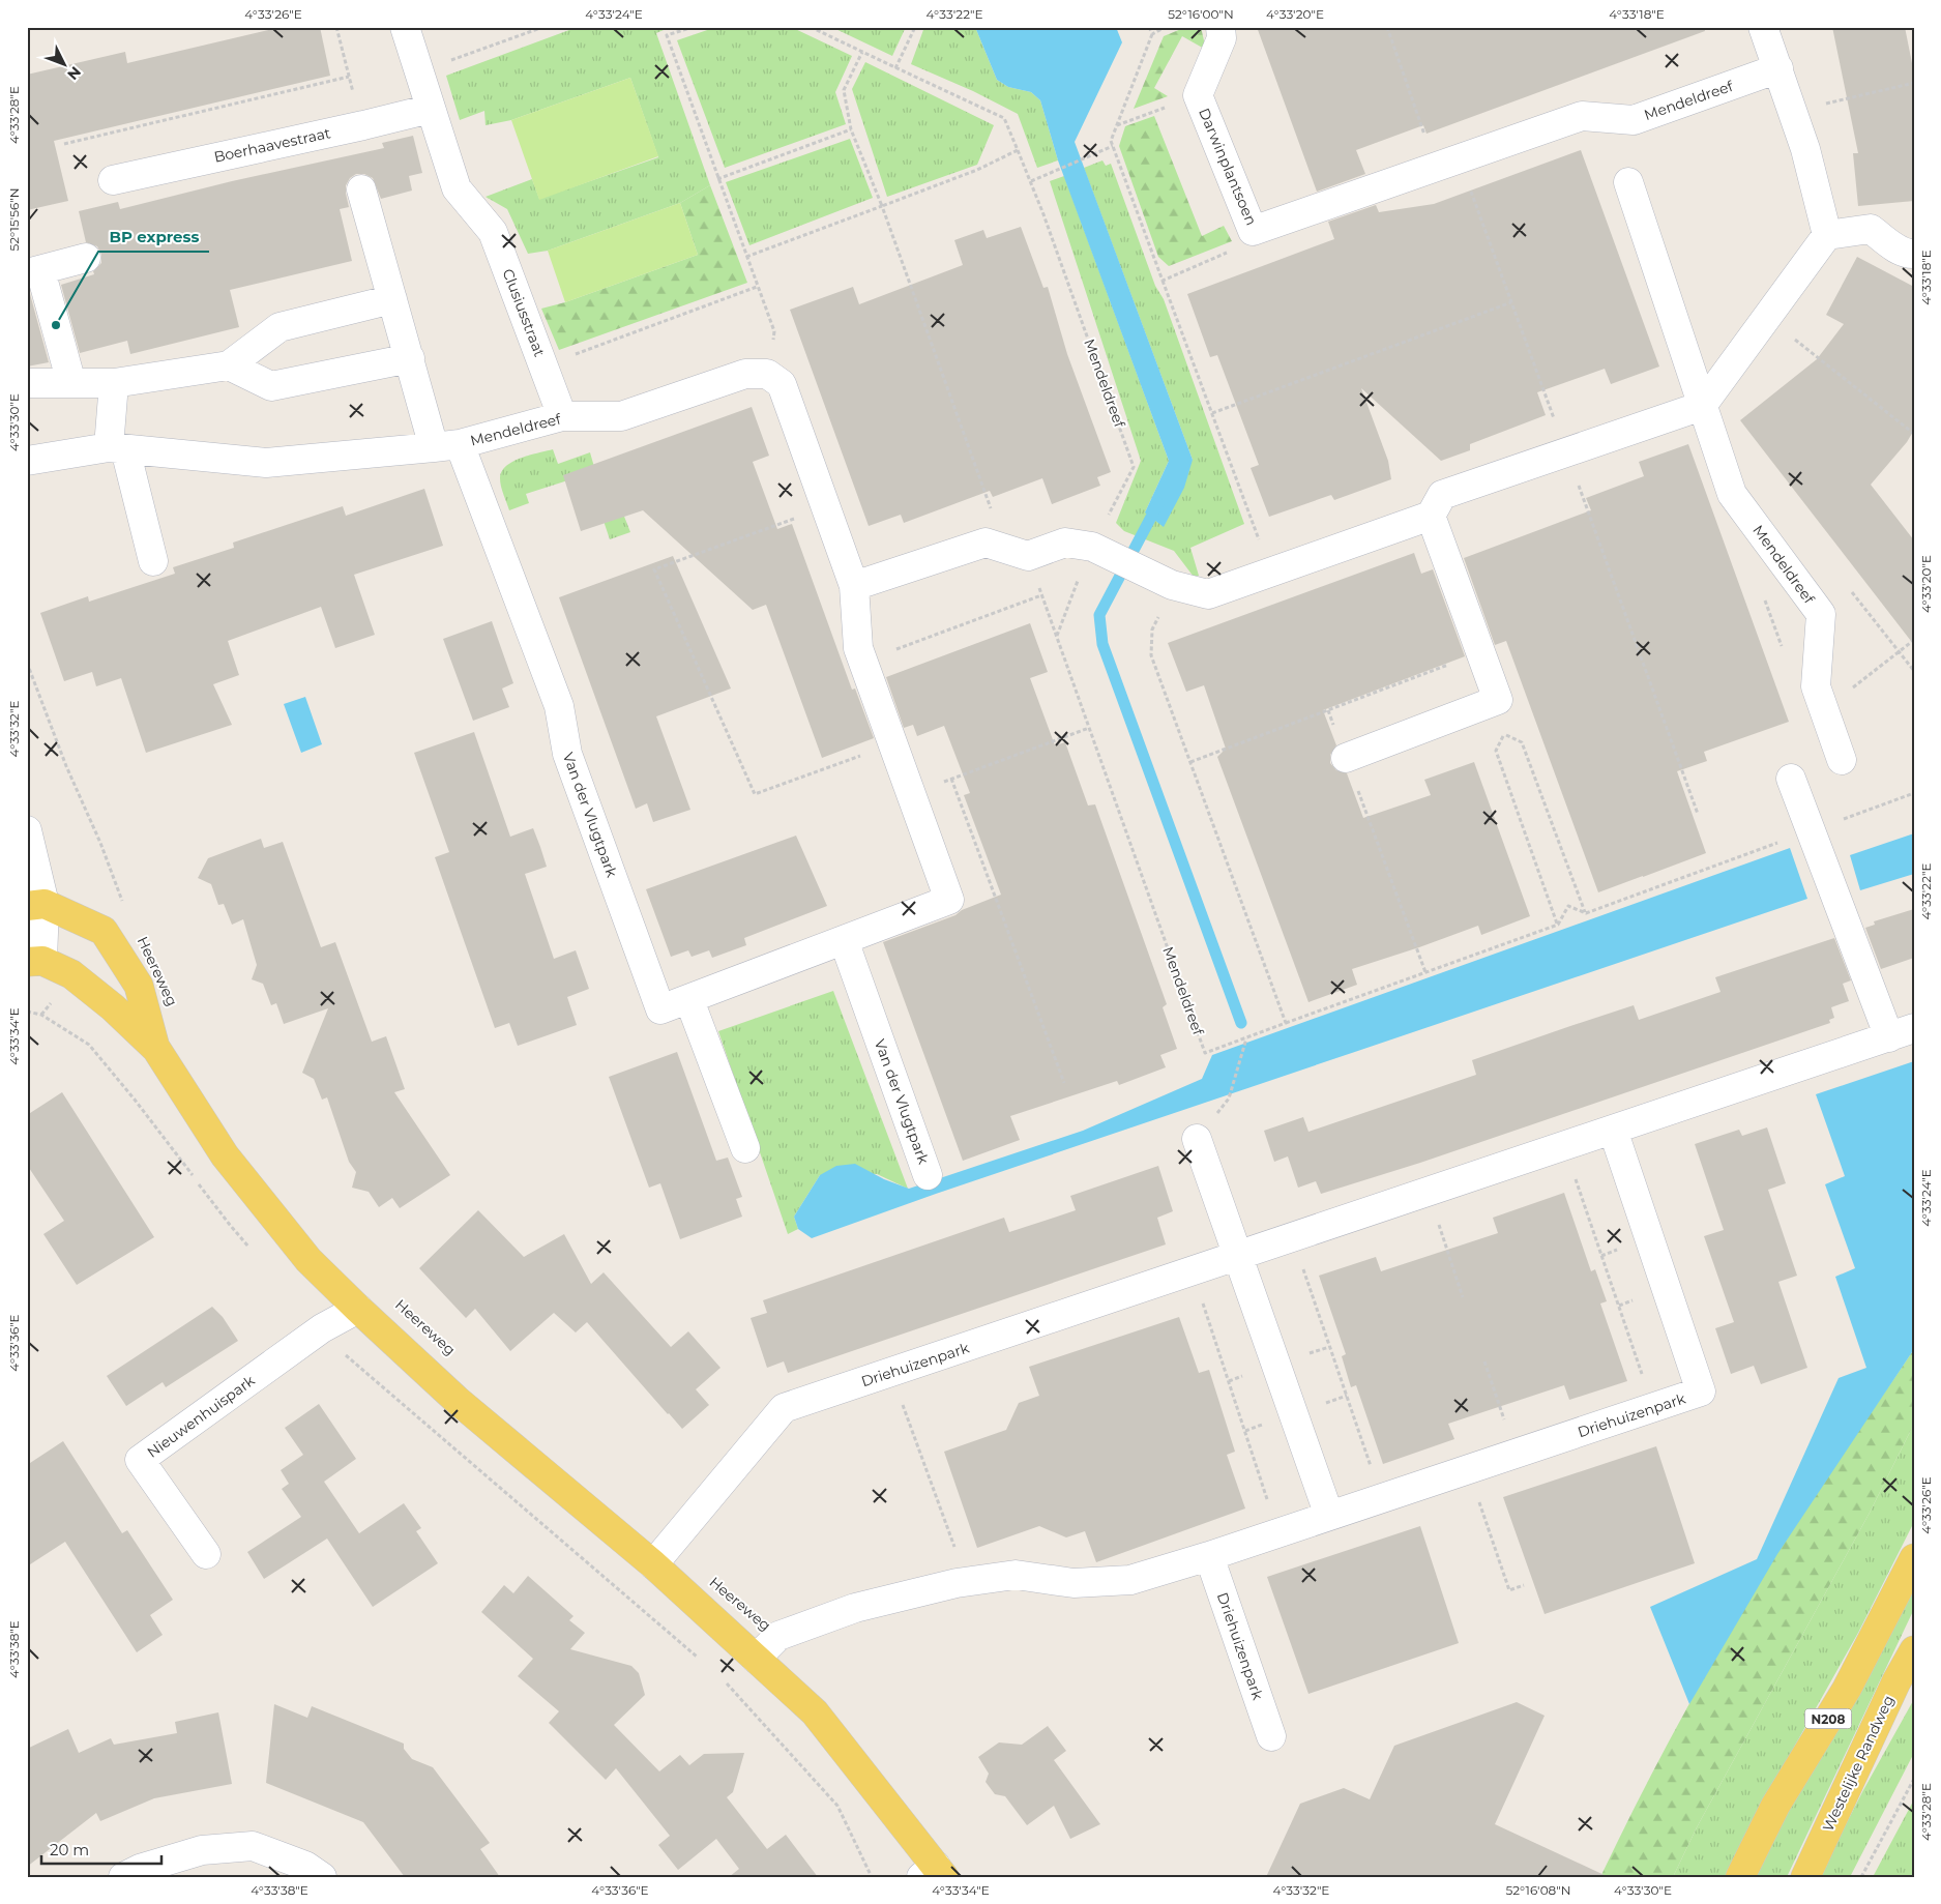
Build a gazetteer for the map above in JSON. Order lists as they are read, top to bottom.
{
  "streets": {
    "main road": ["Heereweg", "N208", "Westelijke Randweg"],
    "street": [
      "Mendeldreef",
      "Boerhaavestraat",
      "Darwinplantsoen",
      "Clusiusstraat",
      "Van der Vlugtpark",
      "Driehuizenpark",
      "Nieuwenhuispark"
    ]
  },
  "crossings": [
    ["Mendeldreef", "Darwinplantsoen"],
    ["Mendeldreef", "Clusiusstraat"],
    ["Mendeldreef", "Van der Vlugtpark"],
    ["Boerhaavestraat", "Clusiusstraat"],
    ["Heereweg", "Driehuizenpark"],
    ["Heereweg", "Nieuwenhuispark"]
  ],
  "places": ["BP express"],
  "scale_bar": "20 m",
  "north": "bottom right",
  "coordinates": [
    "4°33'26\"E",
    "4°33'24\"E",
    "4°33'22\"E",
    "52°16'00\"N",
    "4°33'20\"E",
    "4°33'18\"E",
    "4°33'28\"E",
    "52°15'56\"N",
    "4°33'30\"E",
    "4°33'32\"E",
    "4°33'34\"E",
    "4°33'36\"E",
    "4°33'38\"E",
    "52°16'08\"N"
  ]
}
